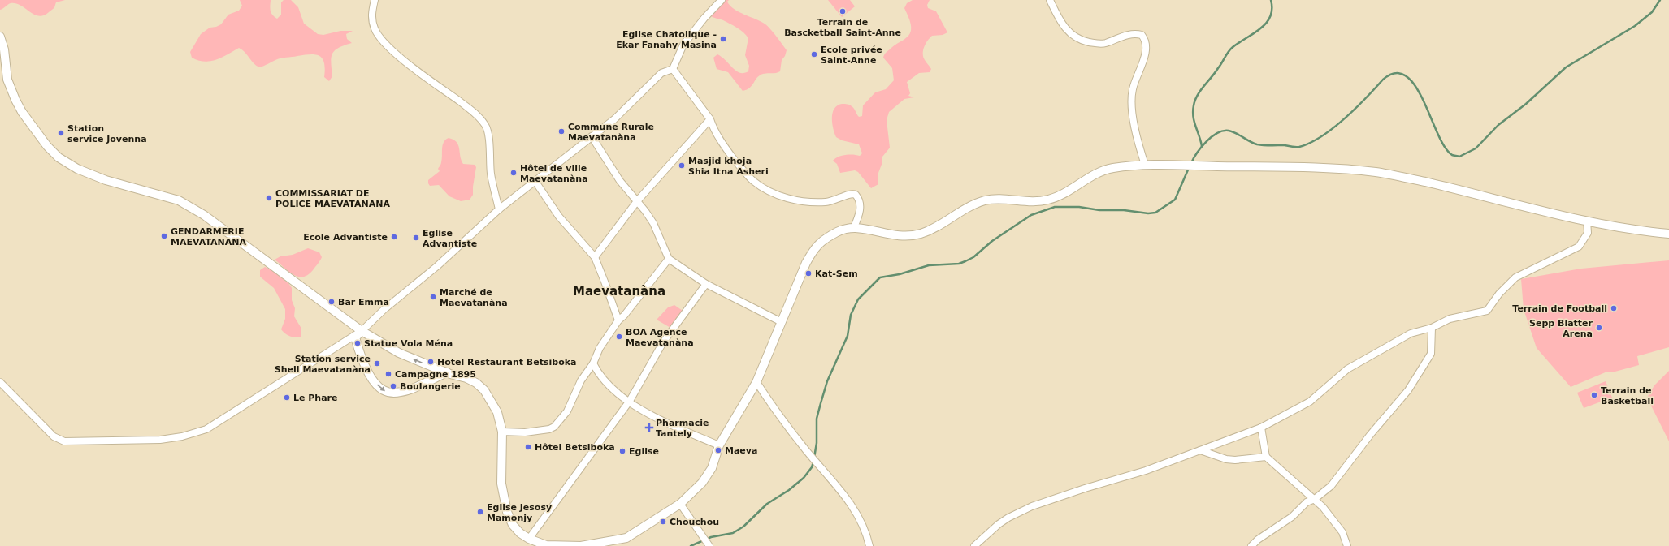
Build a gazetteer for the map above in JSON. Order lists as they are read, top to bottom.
{
  "districts": ["Maevatanàna"],
  "places": {
    "other": [
      "Terrain de Bascketball Saint-Anne",
      "Eglise Chatolique - Ekar Fanahy Masina",
      "Ecole privée Saint-Anne",
      "Commune Rurale Maevatanàna",
      "Station service Jovenna",
      "Masjid khoja Shia Itna Asheri",
      "Hôtel de ville Maevatanàna",
      "COMMISSARIAT DE POLICE MAEVATANANA",
      "GENDARMERIE MAEVATANANA",
      "Ecole Advantiste",
      "Eglise Advantiste",
      "Kat-Sem",
      "Marché de Maevatanàna",
      "Bar Emma",
      "Terrain de Football",
      "Sepp Blatter Arena",
      "BOA Agence Maevatanàna",
      "Statue Vola Ména",
      "Hotel Restaurant Betsiboka",
      "Station service Shell Maevatanàna",
      "Campagne 1895",
      "Boulangerie",
      "Terrain de Basketball",
      "Le Phare",
      "Hôtel Betsiboka",
      "Maeva",
      "Eglise",
      "Eglise Jesosy Mamonjy",
      "Chouchou"
    ],
    "health": ["Pharmacie Tantely"]
  }
}
